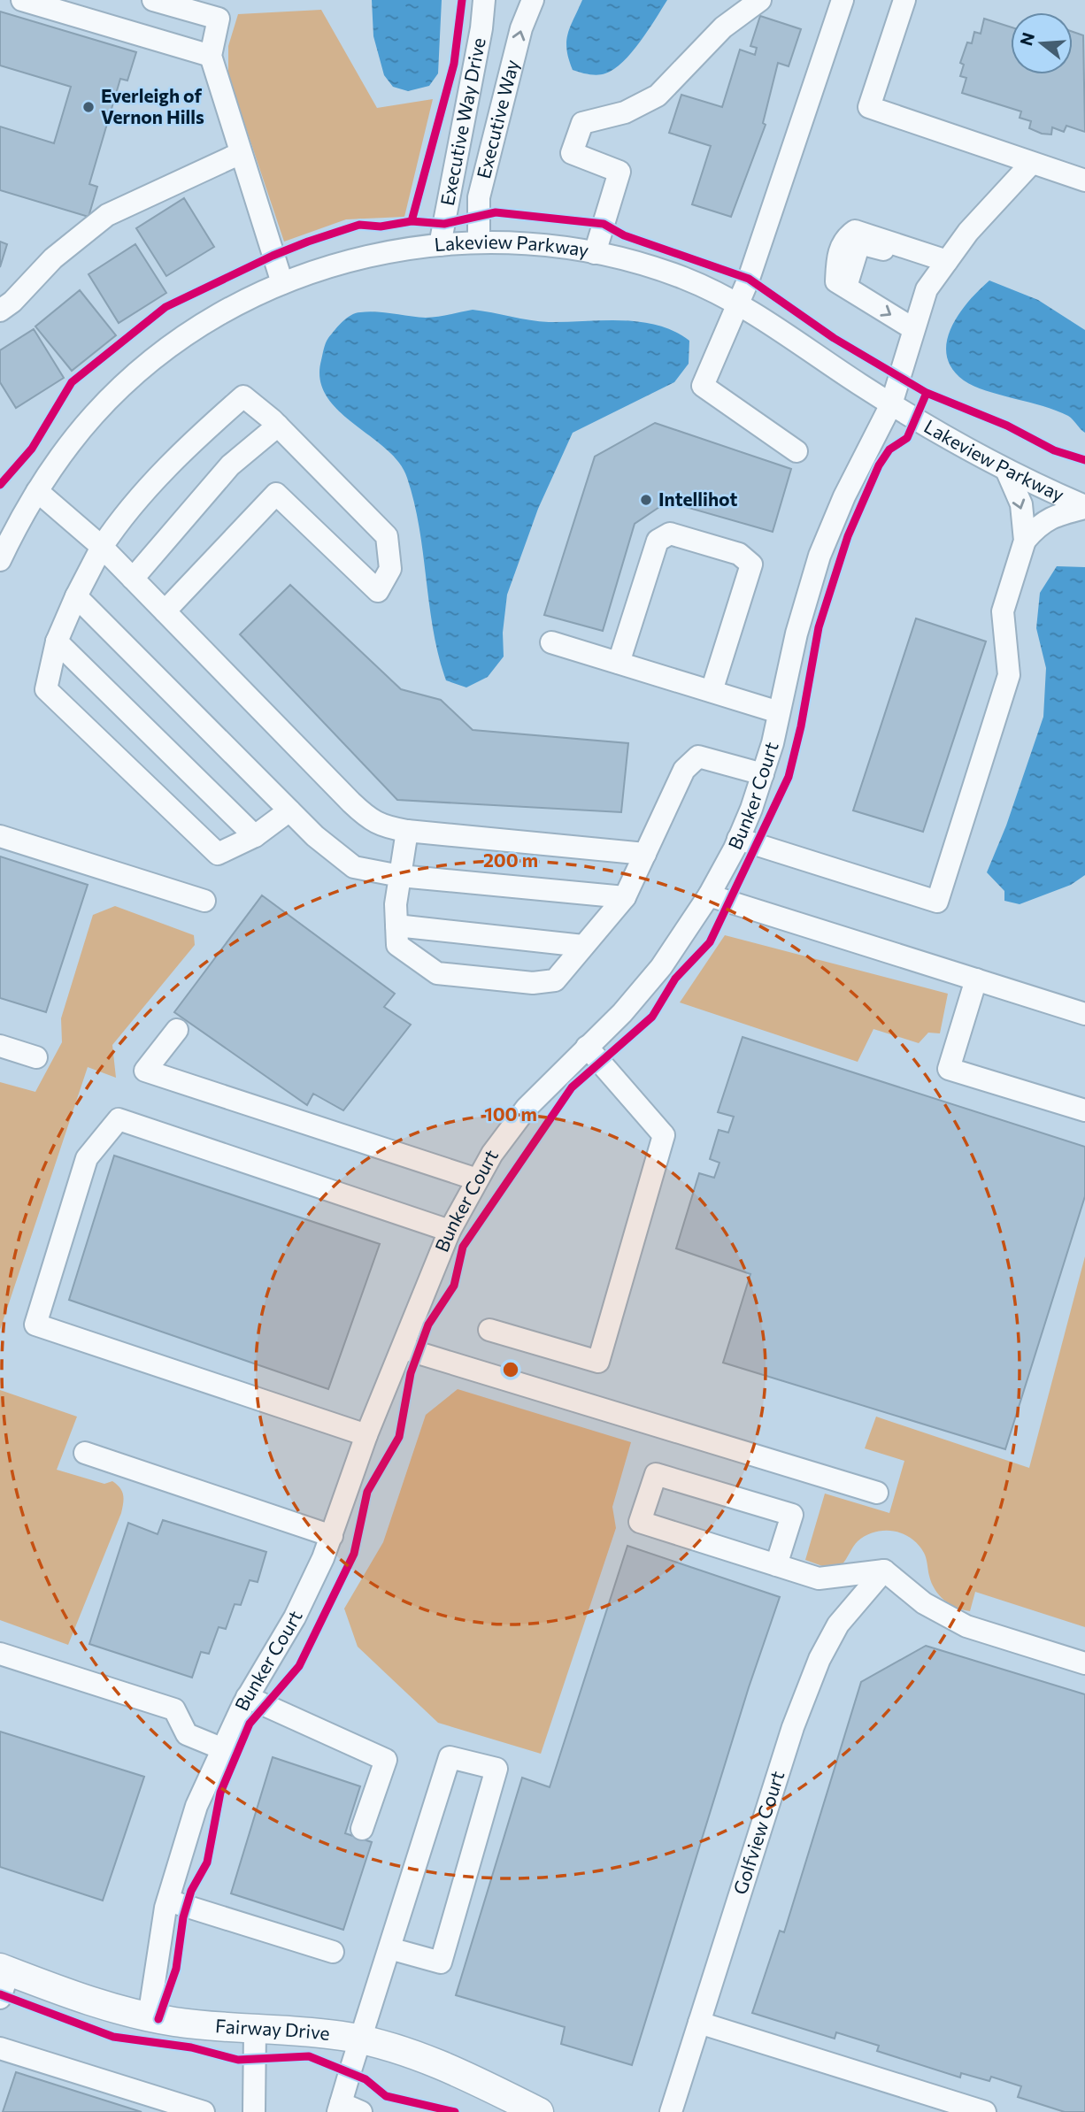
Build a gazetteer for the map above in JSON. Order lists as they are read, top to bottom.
{
  "streets": {
    "main road": ["Fairway Drive"],
    "street": [
      "Executive Way",
      "Executive Way Drive",
      "Lakeview Parkway",
      "Bunker Court",
      "Golfview Court"
    ]
  },
  "crossings": [
    ["Executive Way", "Lakeview Parkway"],
    ["Executive Way Drive", "Lakeview Parkway"],
    ["Lakeview Parkway", "Bunker Court"],
    ["Bunker Court", "Fairway Drive"]
  ],
  "one_way": ["Executive Way"],
  "places": ["Everleigh of Vernon Hills", "Intellihot"],
  "north": "left",
  "rings": ["200 m", "100 m"]
}
